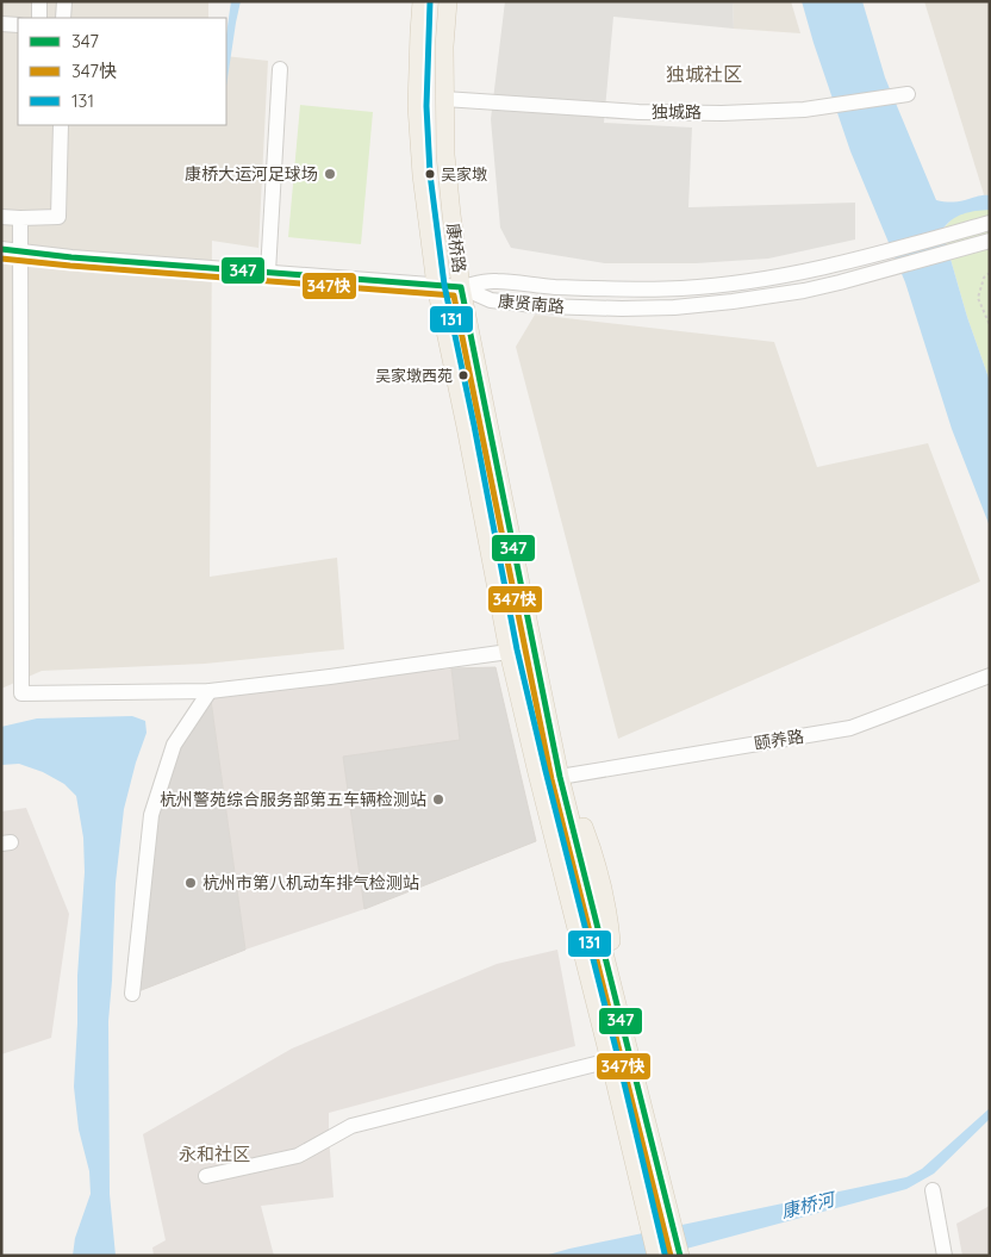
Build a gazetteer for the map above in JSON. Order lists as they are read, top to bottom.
{
  "streets": {
    "main road": ["康桥路"],
    "street": ["独城路", "康贤南路", "颐养路"]
  },
  "crossings": [
    ["独城路", "康桥路"],
    ["康桥路", "康贤南路"],
    ["康桥路", "颐养路"]
  ],
  "districts": ["独城社区", "永和社区"],
  "water": ["康桥河"],
  "places": [
    "康桥大运河足球场",
    "吴家墩",
    "吴家墩西苑",
    "杭州警苑综合服务部第五车辆检测站",
    "杭州市第八机动车排气检测站"
  ],
  "lines": ["transit line 131", "transit line 347", "transit line 347快"],
  "legend": ["347", "347快", "131"]
}
